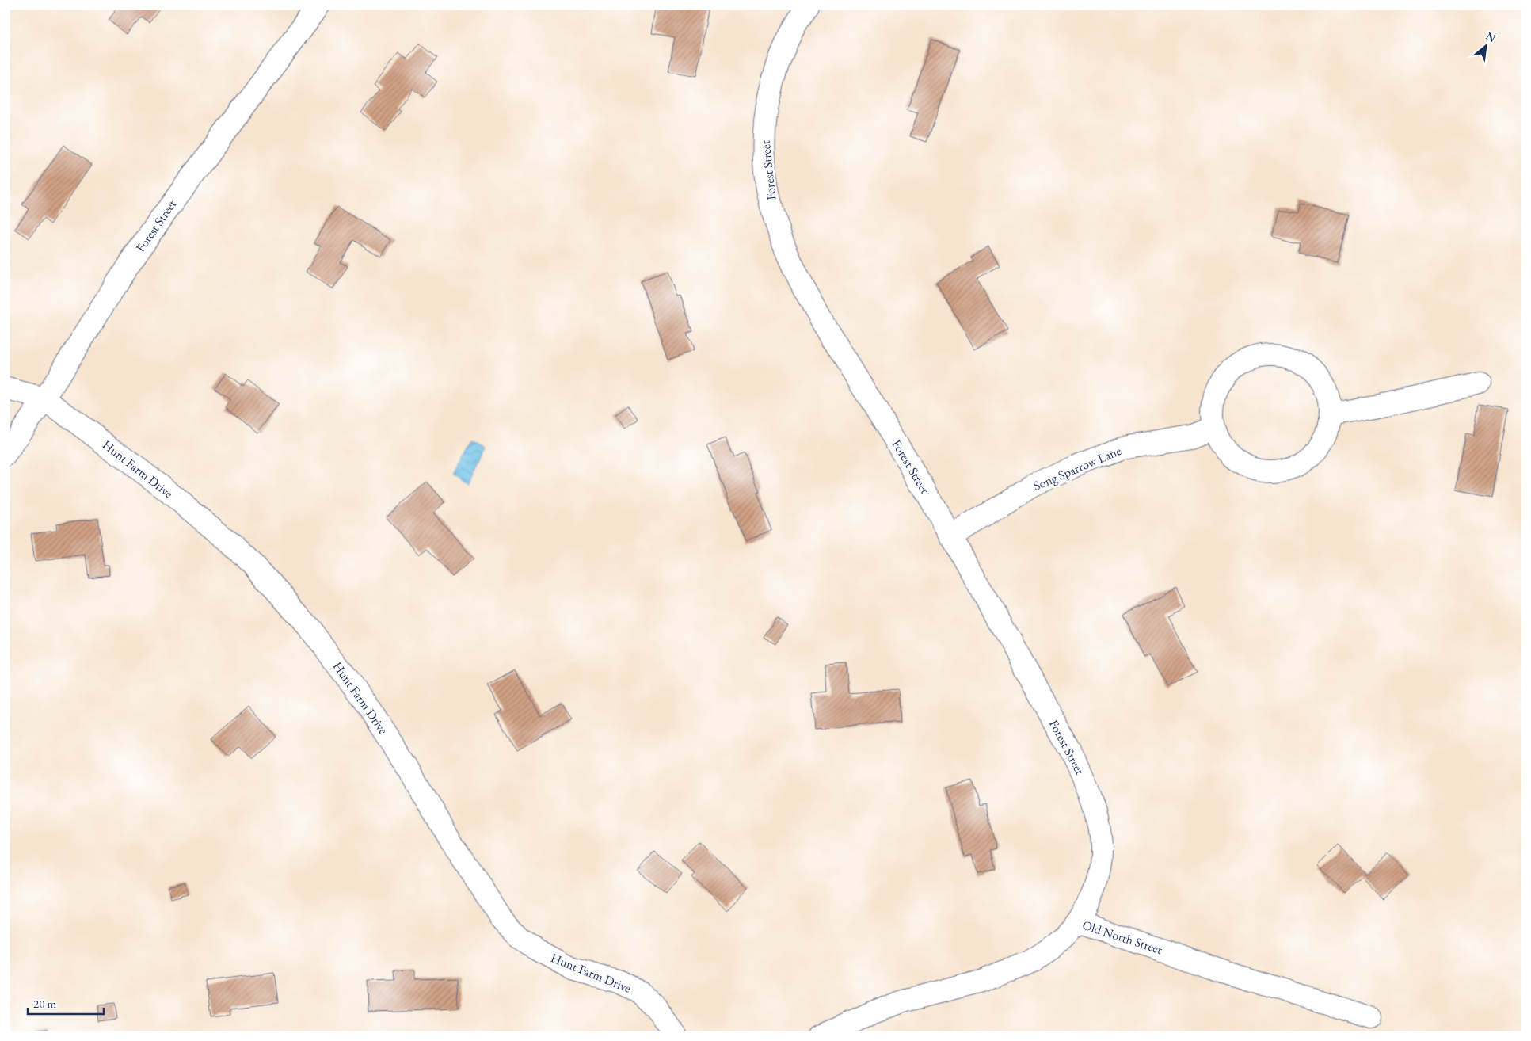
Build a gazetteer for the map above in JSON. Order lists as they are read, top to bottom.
{
  "streets": {
    "street": [
      "Forest Street",
      "Song Sparrow Lane",
      "Hunt Farm Drive",
      "Old North Street"
    ]
  },
  "crossings": [
    ["Forest Street", "Song Sparrow Lane"],
    ["Forest Street", "Hunt Farm Drive"],
    ["Forest Street", "Old North Street"]
  ],
  "scale_bar": "20 m",
  "north": "top right"
}
